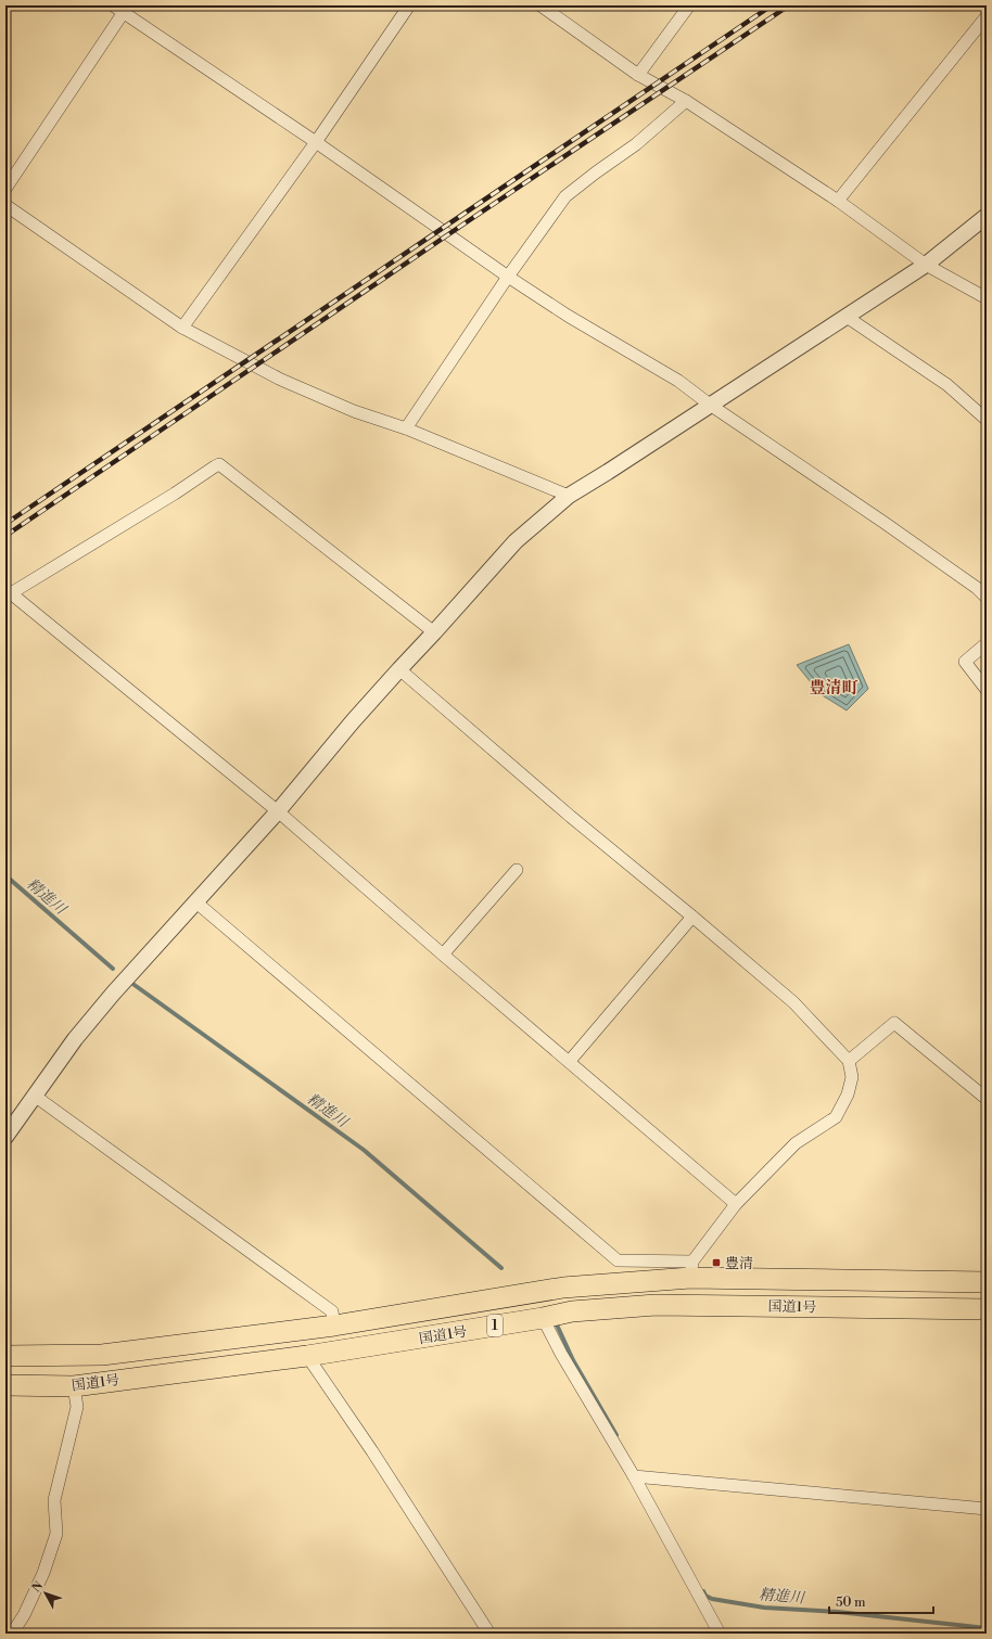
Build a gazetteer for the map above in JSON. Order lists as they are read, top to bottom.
{
  "streets": {
    "highway": ["国道1号", "1"]
  },
  "districts": ["豊清町"],
  "water": ["精進川"],
  "places": {
    "transit": ["豊清"]
  },
  "scale_bar": "50 m",
  "north": "top left"
}
